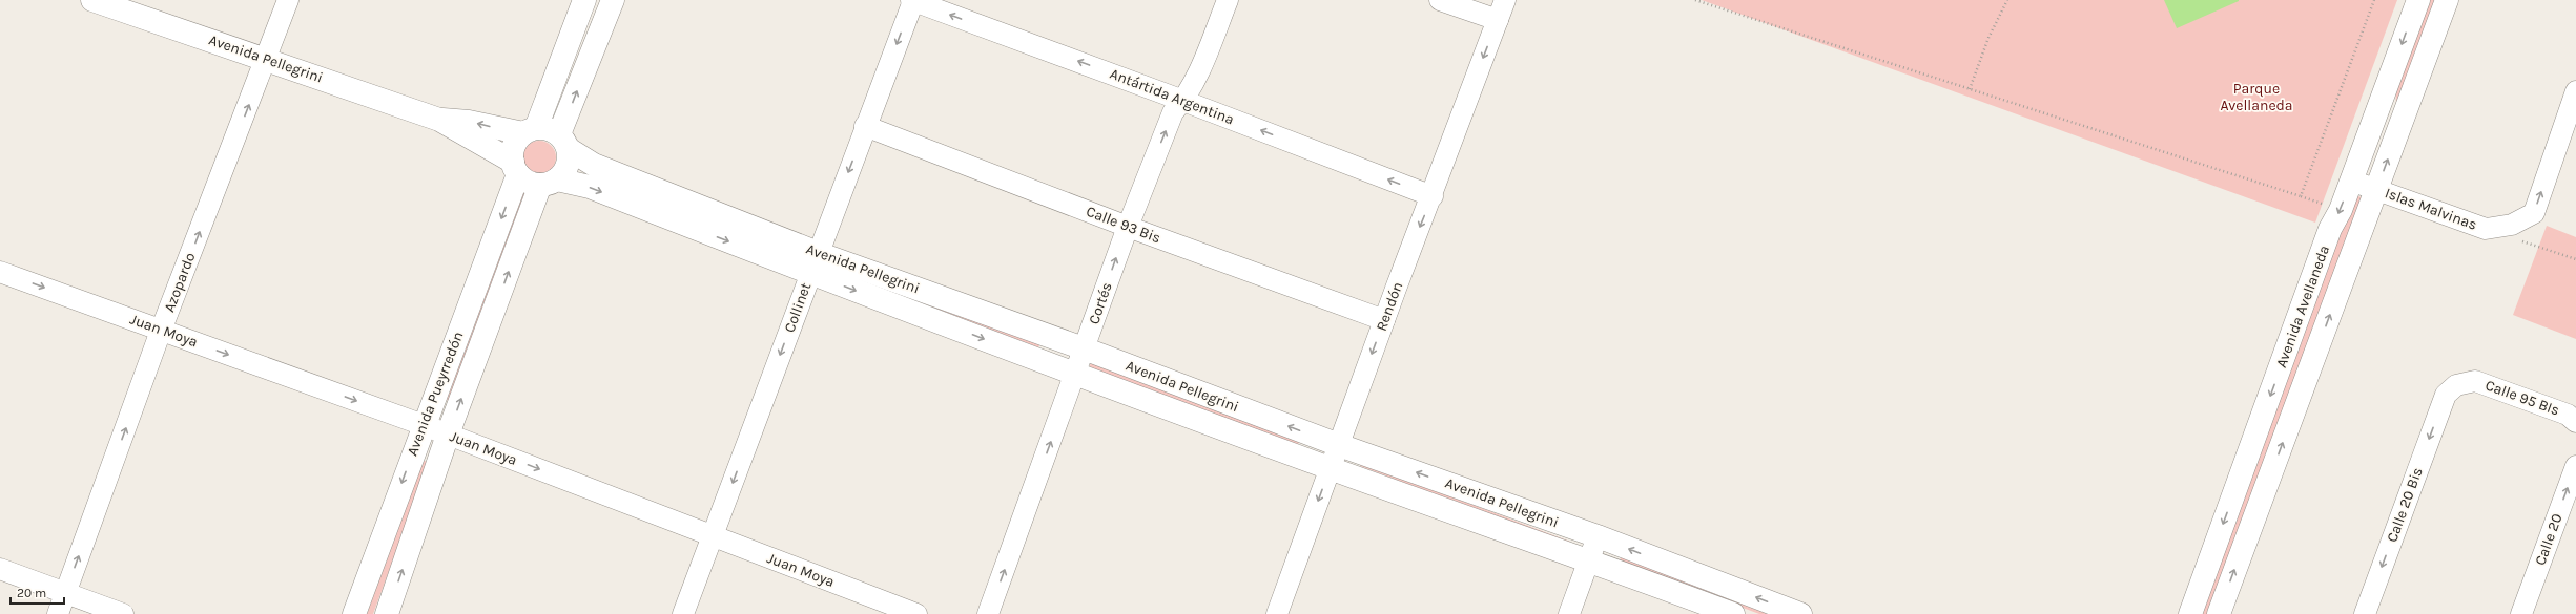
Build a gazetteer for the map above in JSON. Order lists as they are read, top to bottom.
{
  "streets": {
    "main road": ["Avenida Pellegrini", "Avenida Avellaneda", "Avenida Pueyrredón"],
    "street": [
      "Antártida Argentina",
      "Islas Malvinas",
      "Calle 93 Bis",
      "Azopardo",
      "Cortés",
      "Rendón",
      "Collinet",
      "Juan Moya",
      "Calle 95 BIs",
      "Calle 20 Bis",
      "Calle 20"
    ]
  },
  "crossings": [
    ["Avenida Pellegrini", "Azopardo"],
    ["Avenida Pellegrini", "Cortés"],
    ["Avenida Pellegrini", "Rendón"],
    ["Avenida Pellegrini", "Collinet"],
    ["Avenida Pellegrini", "Avenida Pueyrredón"],
    ["Antártida Argentina", "Cortés"],
    ["Antártida Argentina", "Rendón"],
    ["Antártida Argentina", "Collinet"],
    ["Islas Malvinas", "Avenida Avellaneda"],
    ["Calle 93 Bis", "Cortés"],
    ["Calle 93 Bis", "Rendón"],
    ["Calle 93 Bis", "Collinet"],
    ["Azopardo", "Juan Moya"],
    ["Collinet", "Juan Moya"],
    ["Juan Moya", "Avenida Pueyrredón"],
    ["Calle 95 BIs", "Calle 20 Bis"]
  ],
  "one_way": [
    "Antártida Argentina",
    "Azopardo",
    "Cortés",
    "Rendón",
    "Collinet",
    "Juan Moya",
    "Calle 20 Bis",
    "Calle 20"
  ],
  "parks": ["Parque Avellaneda"],
  "scale_bar": "20 m"
}
